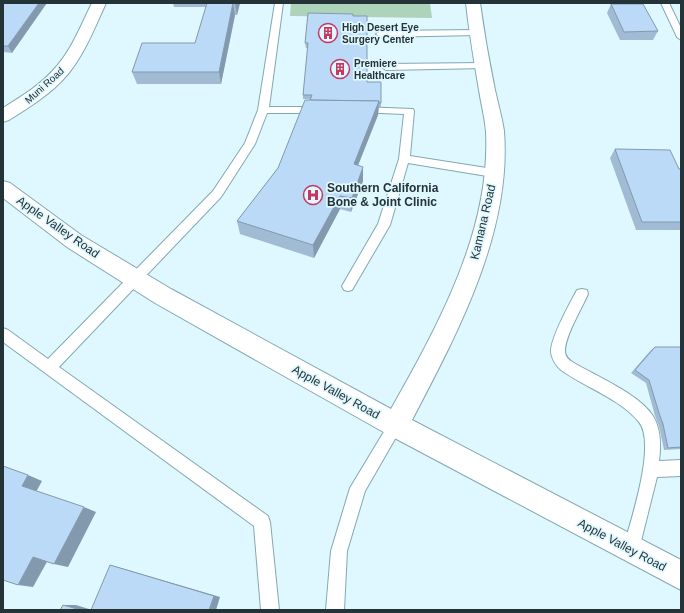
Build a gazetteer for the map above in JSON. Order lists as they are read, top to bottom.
{
  "streets": {
    "street": ["Muni Road", "Kamana Road", "Apple Valley Road"]
  },
  "crossings": [
    ["Kamana Road", "Apple Valley Road"]
  ],
  "places": {
    "building": ["High Desert Eye Surgery Center", "Premiere Healthcare"],
    "hospital": ["Southern California Bone & Joint Clinic"]
  }
}
